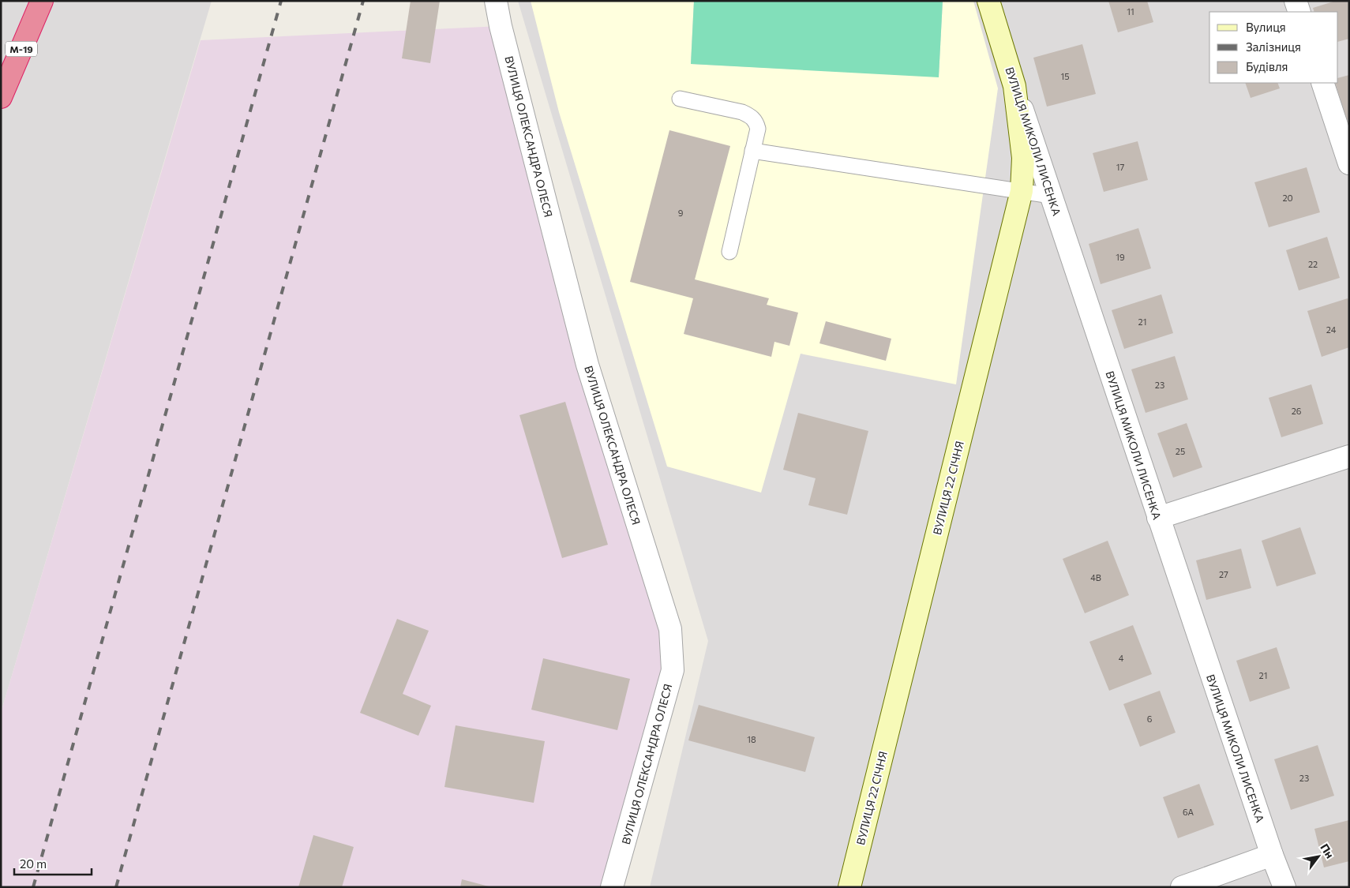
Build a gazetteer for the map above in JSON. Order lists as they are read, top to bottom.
{
  "streets": {
    "highway": ["М-19"],
    "street": ["ВУЛИЦЯ ОЛЕКСАНДРА ОЛЕСЯ", "ВУЛИЦЯ МИКОЛИ ЛИСЕНКА", "ВУЛИЦЯ 22 СІЧНЯ"]
  },
  "crossings": [
    ["ВУЛИЦЯ МИКОЛИ ЛИСЕНКА", "ВУЛИЦЯ 22 СІЧНЯ"]
  ],
  "house_numbers": [
    "11",
    "15",
    "17",
    "20",
    "9",
    "19",
    "22",
    "21",
    "24",
    "23",
    "26",
    "25",
    "27",
    "4В",
    "4",
    "21",
    "6",
    "18",
    "23",
    "6А"
  ],
  "legend": ["Вулиця", "Залізниця", "Будівля"],
  "scale_bar": "20 m",
  "north": "top right"
}
